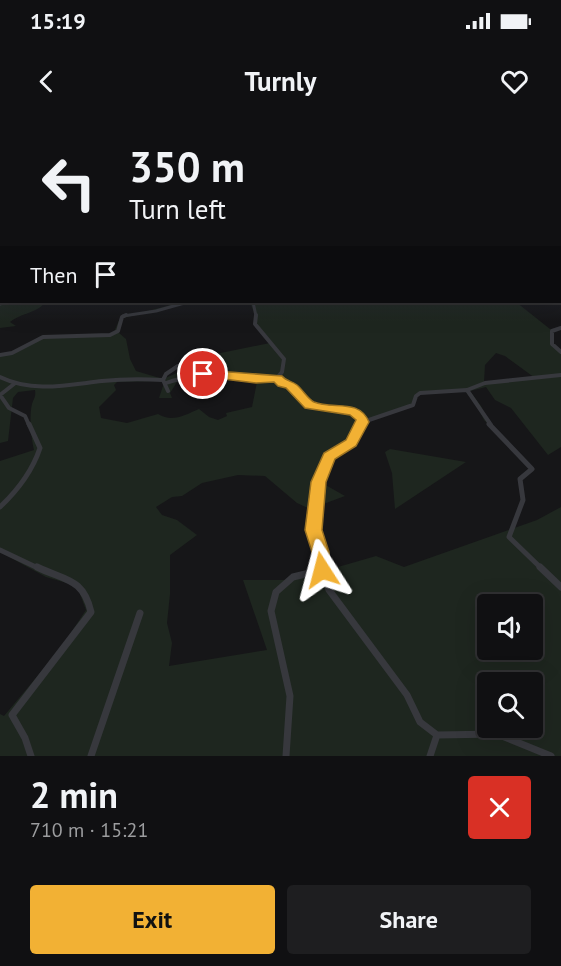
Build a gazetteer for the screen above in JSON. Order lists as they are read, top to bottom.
{
  "page": {
    "status": "15:19",
    "header": "Turnly",
    "turn": ["350 m", "Turn left"],
    "then": "Then",
    "heading": ["2 min", "710 m · 15:21"],
    "buttons": ["Exit", "Share"]
  }
}
